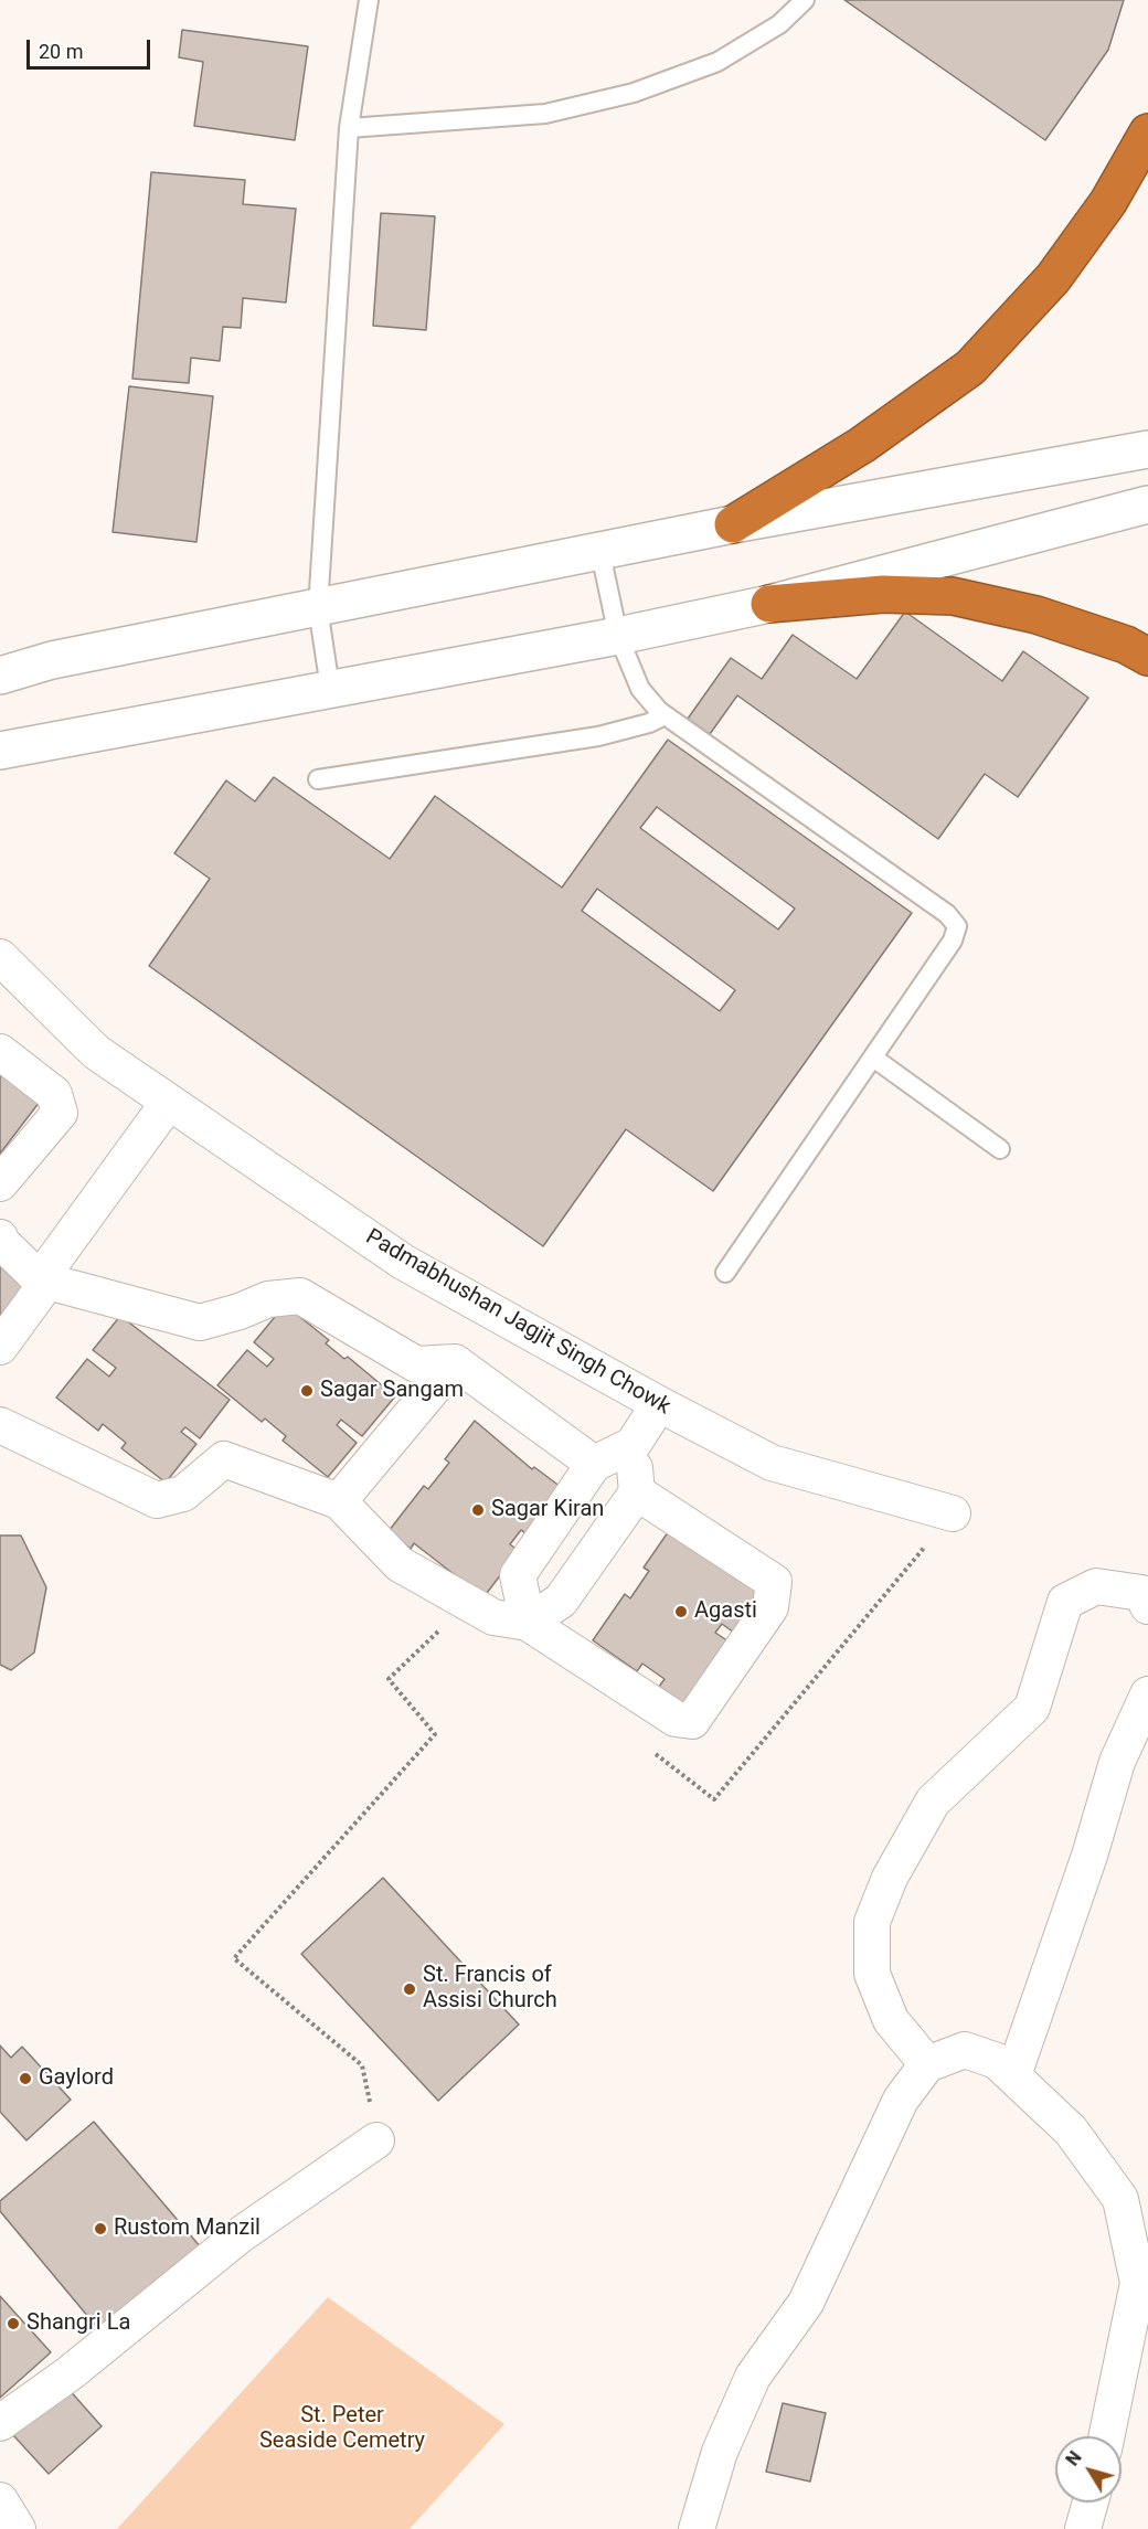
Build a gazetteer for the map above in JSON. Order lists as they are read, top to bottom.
{
  "streets": {
    "street": ["Padmabhushan Jagjit Singh Chowk"]
  },
  "parks": ["St. Peter Seaside Cemetry"],
  "places": [
    "Sagar Sangam",
    "Sagar Kiran",
    "Agasti",
    "St. Francis of Assisi Church",
    "Gaylord",
    "Rustom Manzil",
    "Shangri La"
  ],
  "scale_bar": "20 m",
  "north": "top left"
}
